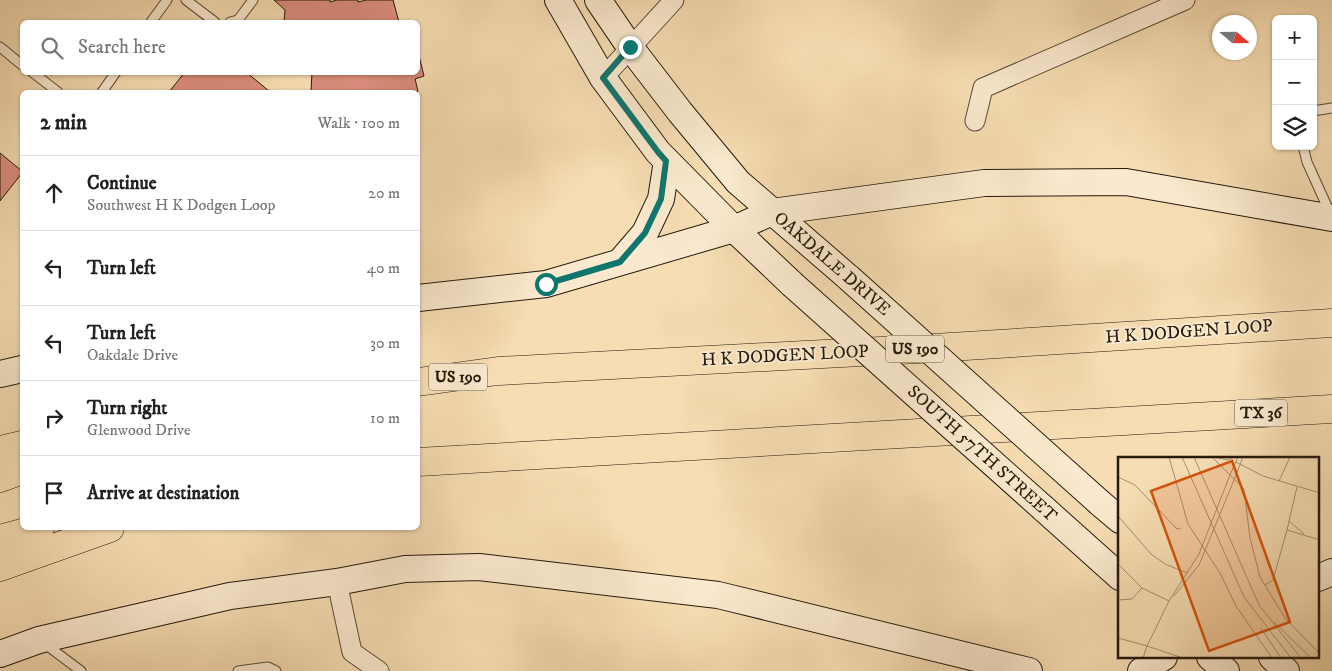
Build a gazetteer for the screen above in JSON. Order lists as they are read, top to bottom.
{
  "streets": {
    "highway": ["H K DODGEN LOOP", "US 190", "TX 36"],
    "main road": ["OAKDALE DRIVE", "SOUTH 57TH STREET"]
  },
  "north": "right",
  "page": {
    "map_buttons": ["+", "−"],
    "search": "Search here",
    "heading": ["2 min", "Walk · 100 m"],
    "list": [
      ["Continue", "Southwest H K Dodgen Loop", "20 m"],
      ["Turn left", "40 m"],
      ["Turn left", "Oakdale Drive", "30 m"],
      ["Turn right", "Glenwood Drive", "10 m"],
      "Arrive at destination"
    ]
  }
}
